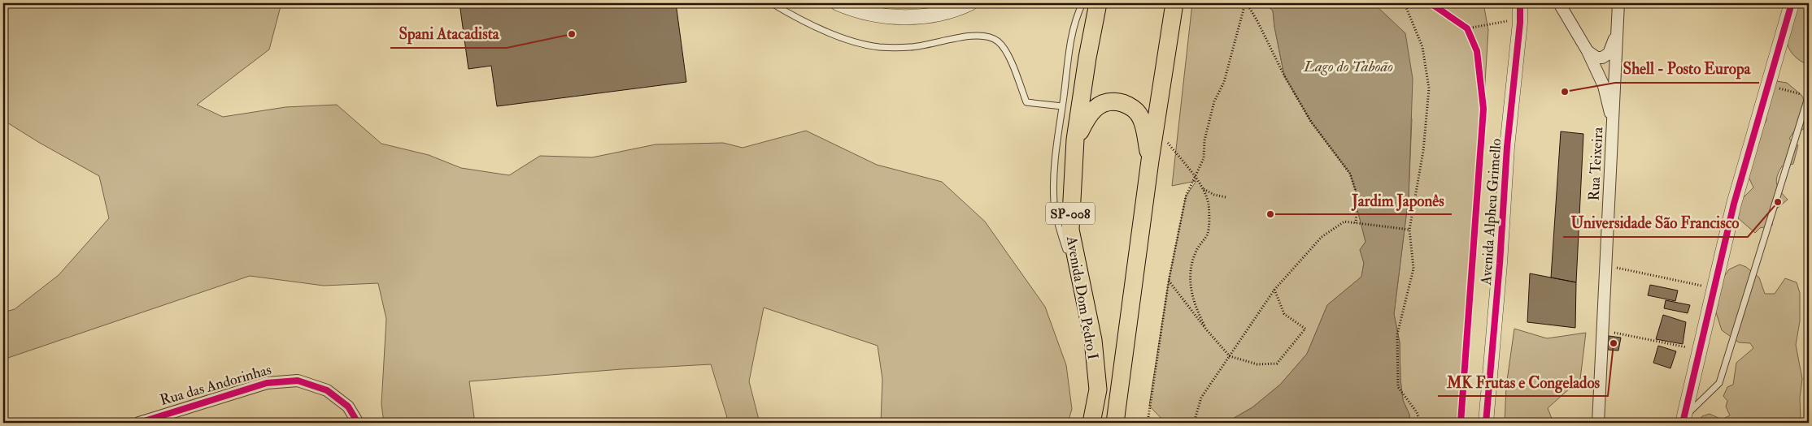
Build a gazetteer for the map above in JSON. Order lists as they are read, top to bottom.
{
  "streets": {
    "main road": ["SP-008", "Avenida Dom Pedro I"],
    "street": ["Rua Teixeira", "Avenida Alpheu Grimello", "Rua das Andorinhas"]
  },
  "water": ["Lago do Taboão"],
  "places": [
    "Spani Atacadista",
    "Shell - Posto Europa",
    "Universidade São Francisco",
    "Jardim Japonês",
    "MK Frutas e Congelados"
  ]
}
